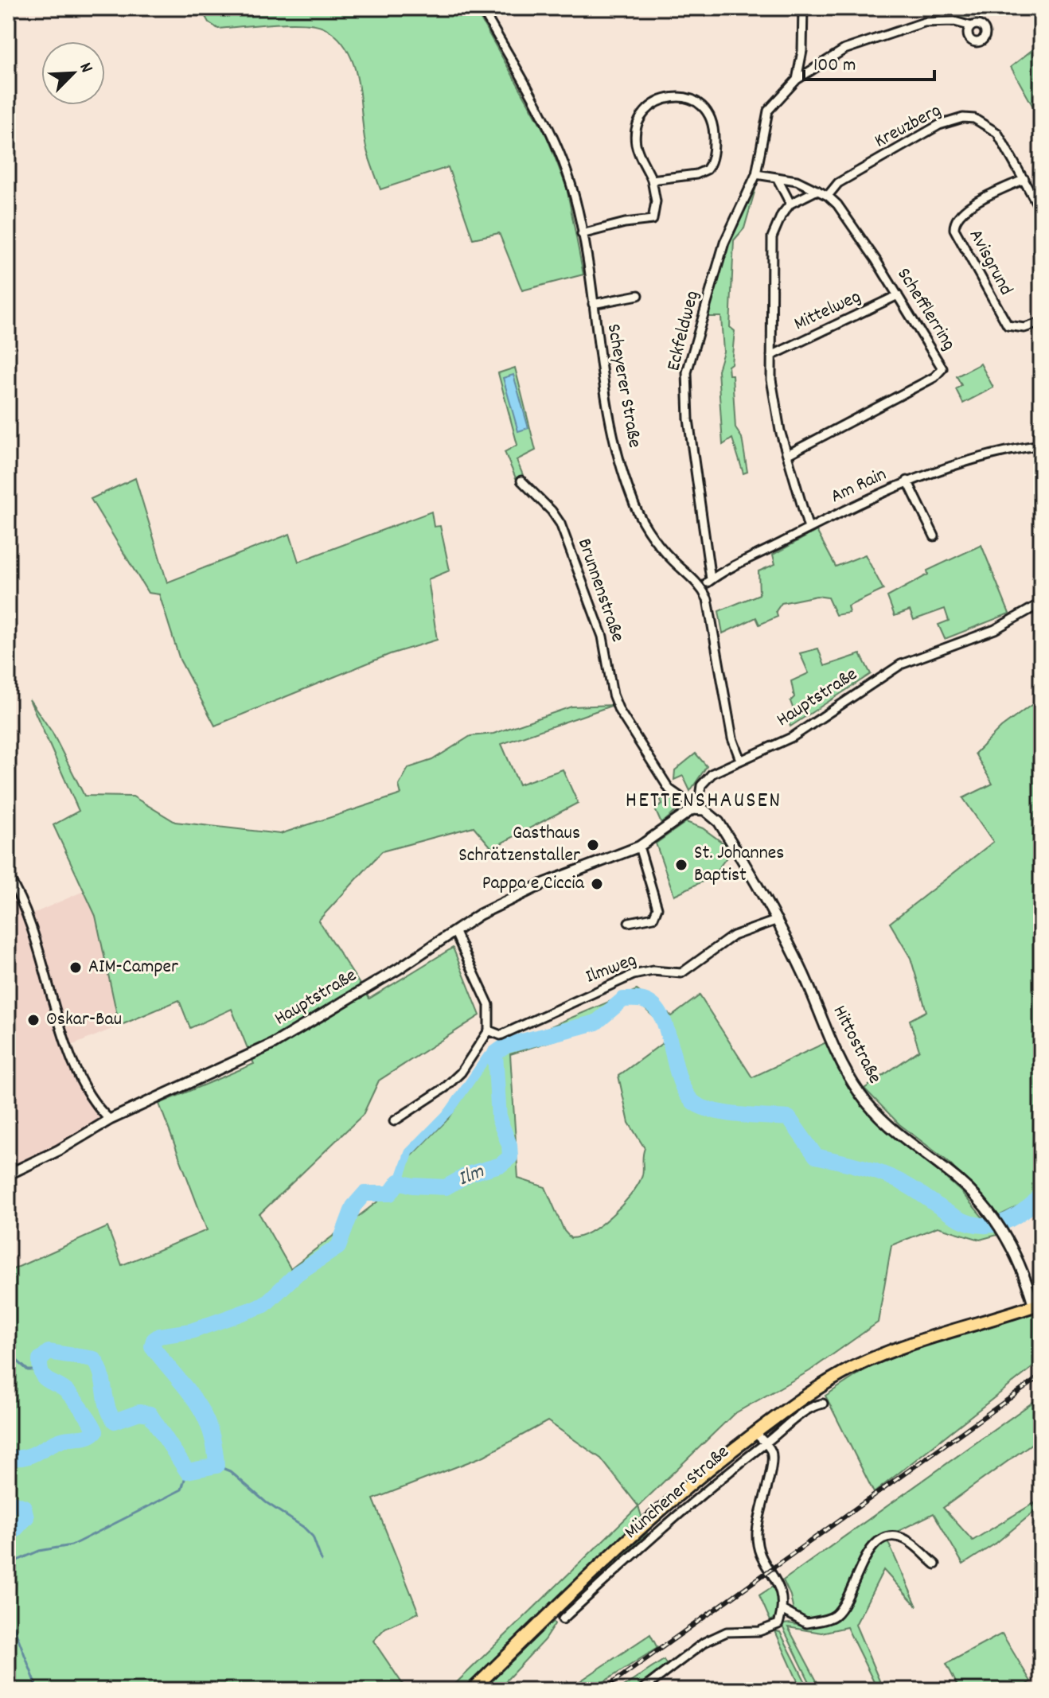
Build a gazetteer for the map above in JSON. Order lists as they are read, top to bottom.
{
  "streets": {
    "street": [
      "Kreuzberg",
      "Avisgrund",
      "Schefflerring",
      "Mittelweg",
      "Eckfeldweg",
      "Scheyerer Straße",
      "Am Rain",
      "Brunnenstraße",
      "Hauptstraße",
      "Ilmweg",
      "Hittostraße",
      "Münchener Straße"
    ]
  },
  "crossings": [
    ["Kreuzberg", "Avisgrund"],
    ["Kreuzberg", "Schefflerring"],
    ["Schefflerring", "Mittelweg"],
    ["Schefflerring", "Eckfeldweg"],
    ["Eckfeldweg", "Am Rain"],
    ["Scheyerer Straße", "Am Rain"],
    ["Scheyerer Straße", "Hauptstraße"],
    ["Brunnenstraße", "Hauptstraße"],
    ["Brunnenstraße", "Hittostraße"],
    ["Hauptstraße", "Hittostraße"],
    ["Ilmweg", "Hittostraße"]
  ],
  "districts": ["HETTENSHAUSEN"],
  "water": ["Ilm"],
  "places": [
    "Gasthaus Schrätzenstaller",
    "St. Johannes Baptist",
    "Pappa e Ciccia",
    "AIM-Camper",
    "Oskar-Bau"
  ],
  "scale_bar": "100 m",
  "north": "top right"
}
